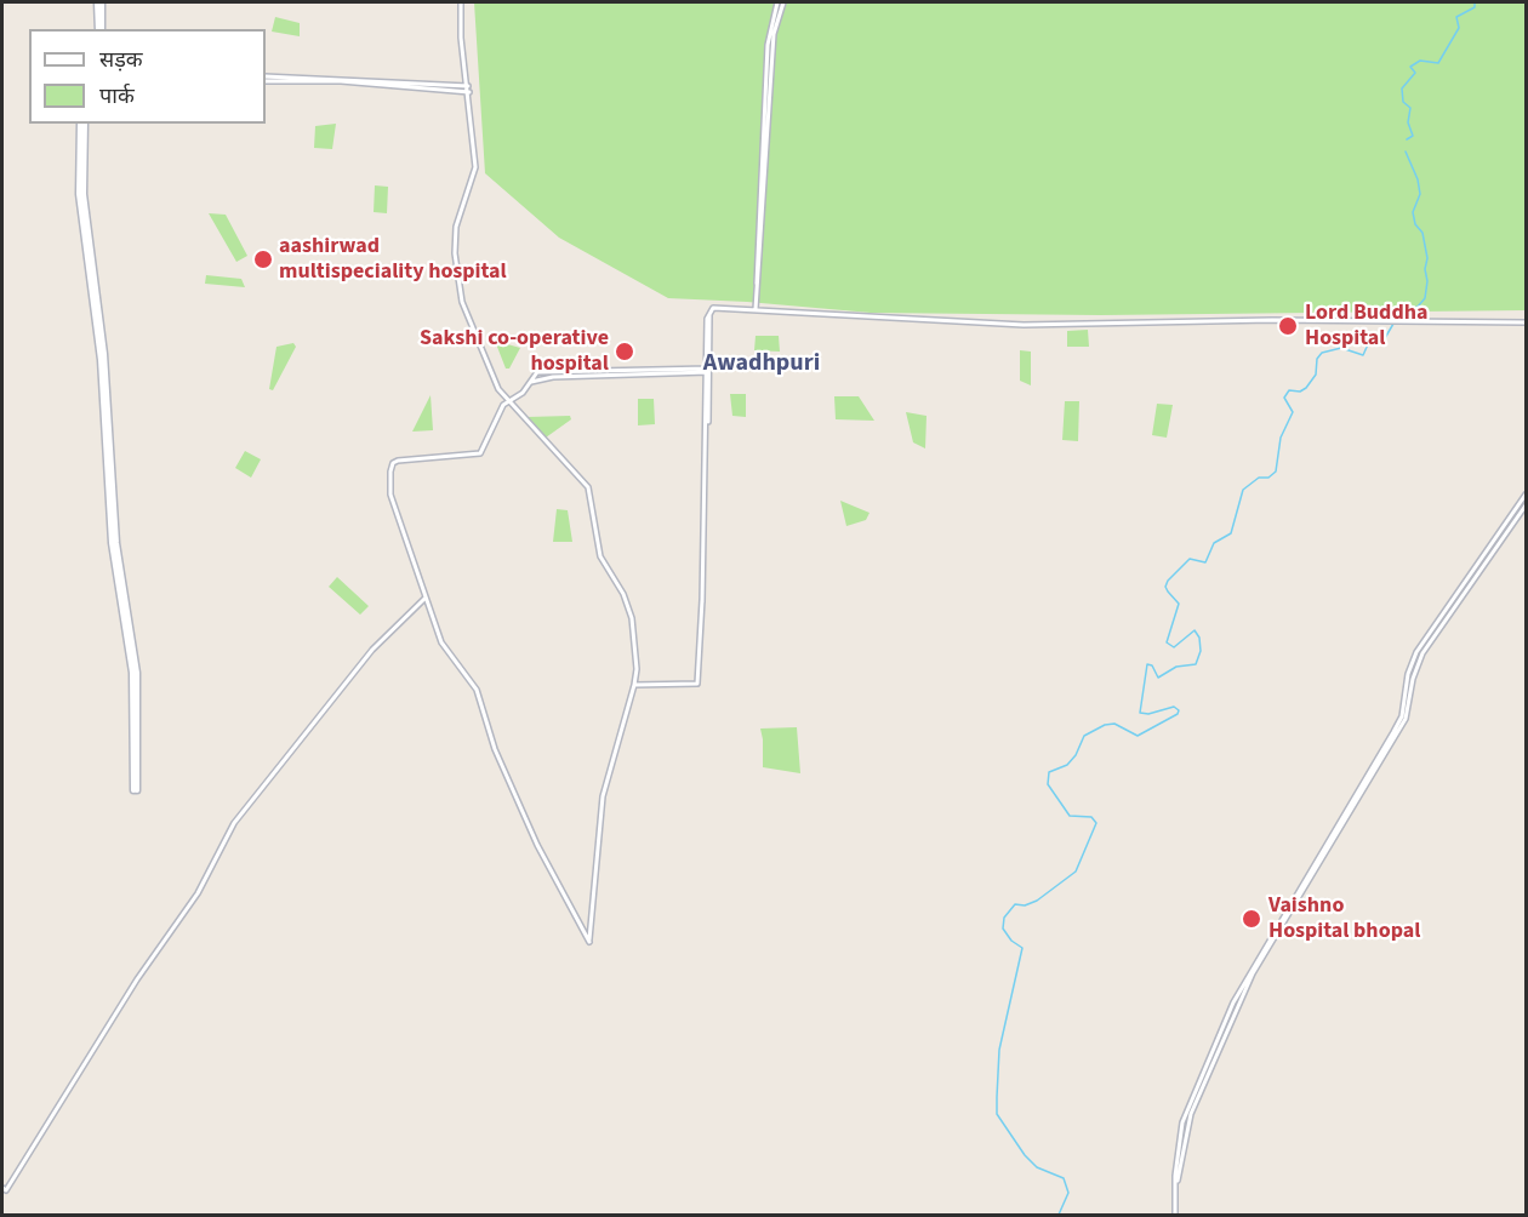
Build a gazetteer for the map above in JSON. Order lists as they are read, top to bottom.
{
  "districts": ["Awadhpuri"],
  "places": [
    "aashirwad multispeciality hospital",
    "Lord Buddha Hospital",
    "Sakshi co-operative hospital",
    "Vaishno Hospital bhopal"
  ],
  "legend": ["सड़क", "पार्क"]
}
